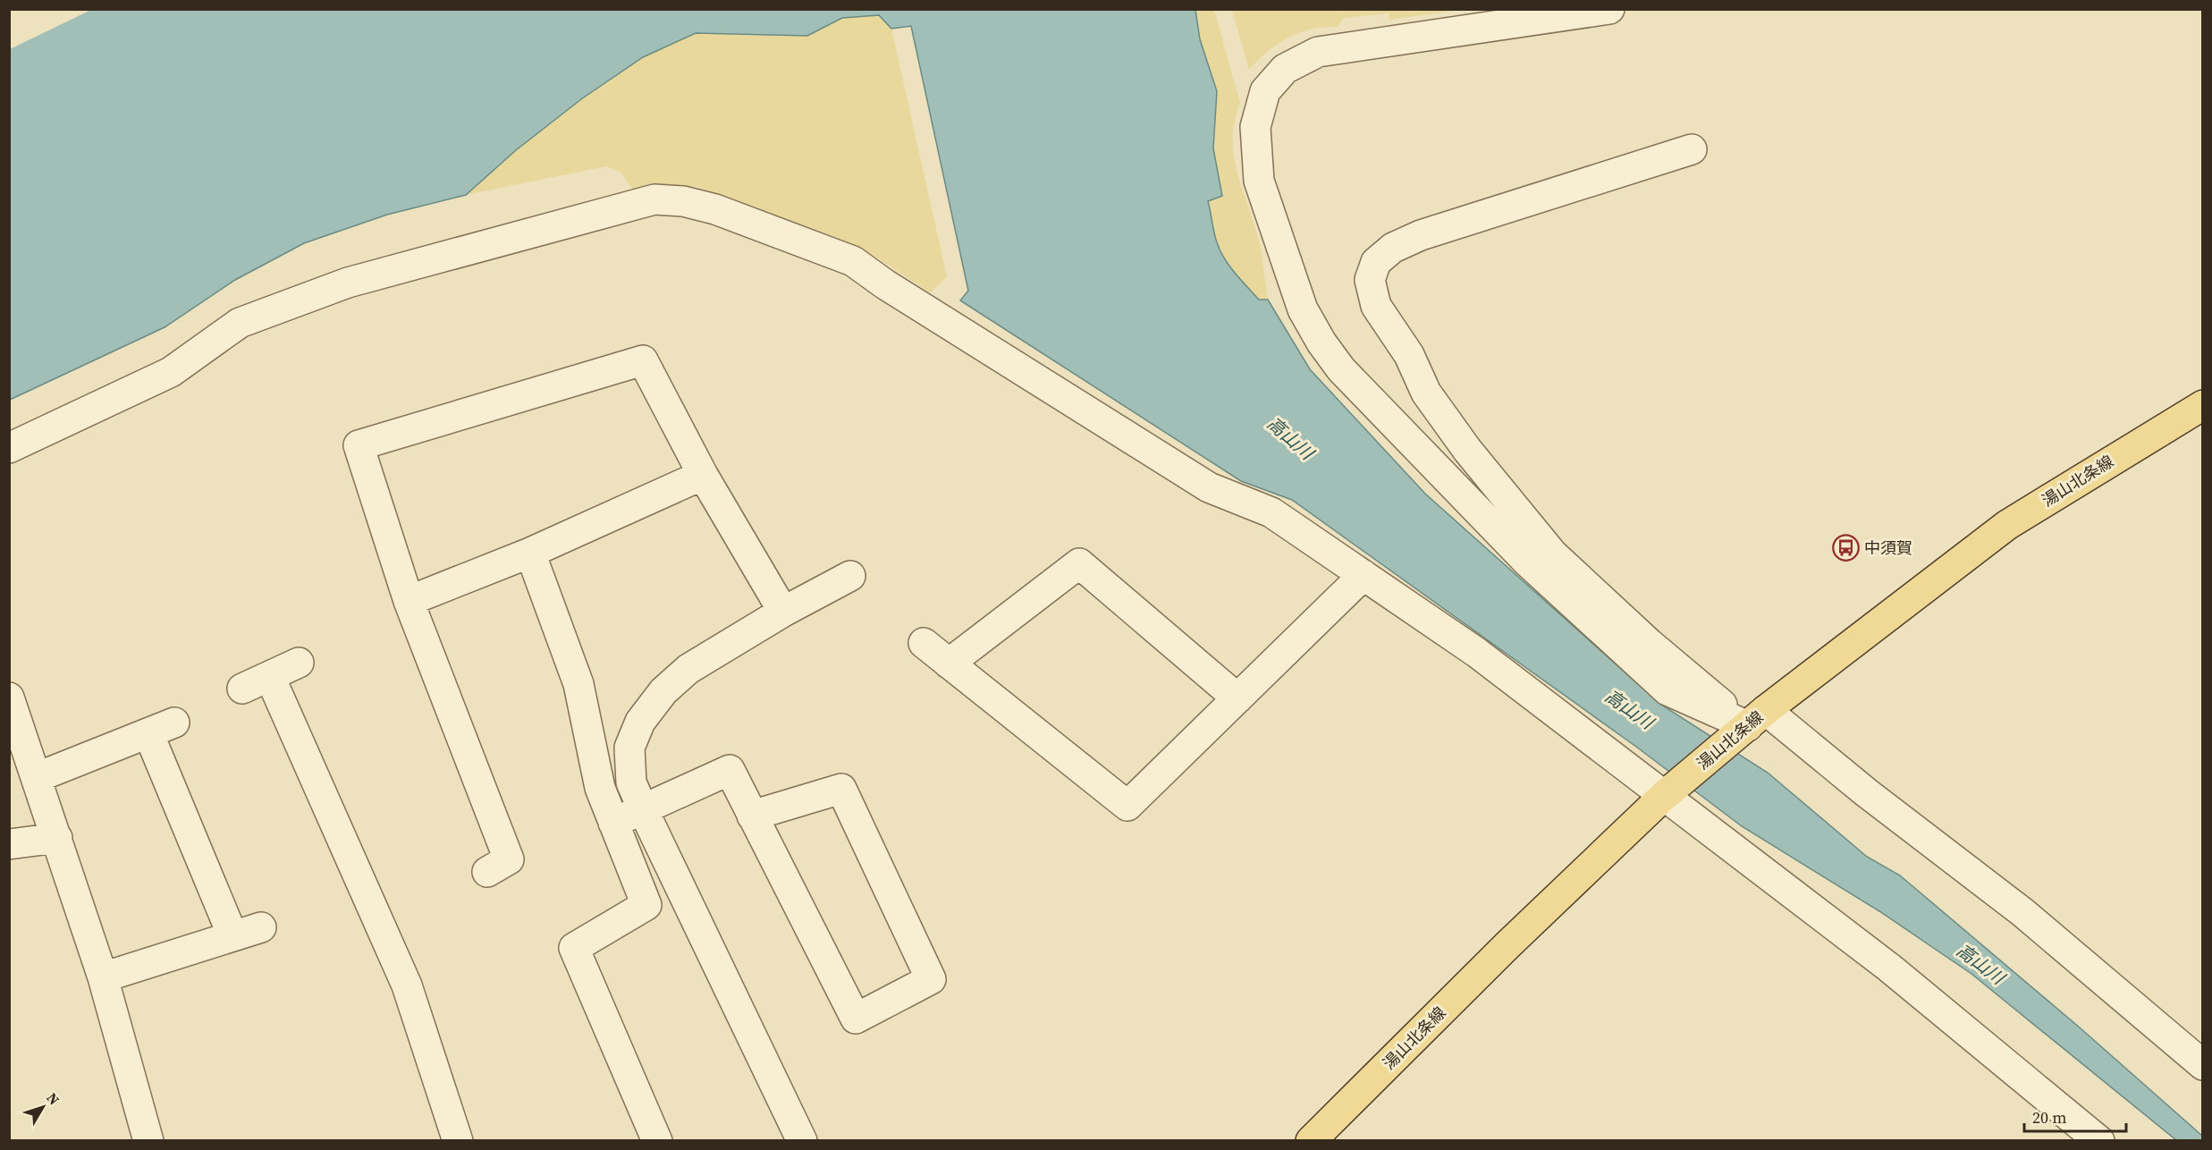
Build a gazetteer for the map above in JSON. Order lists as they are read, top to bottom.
{
  "streets": {
    "main road": ["湯山北条線"]
  },
  "water": ["高山川"],
  "places": {
    "bus stop": ["中須賀"]
  },
  "scale_bar": "20 m",
  "north": "top right"
}
